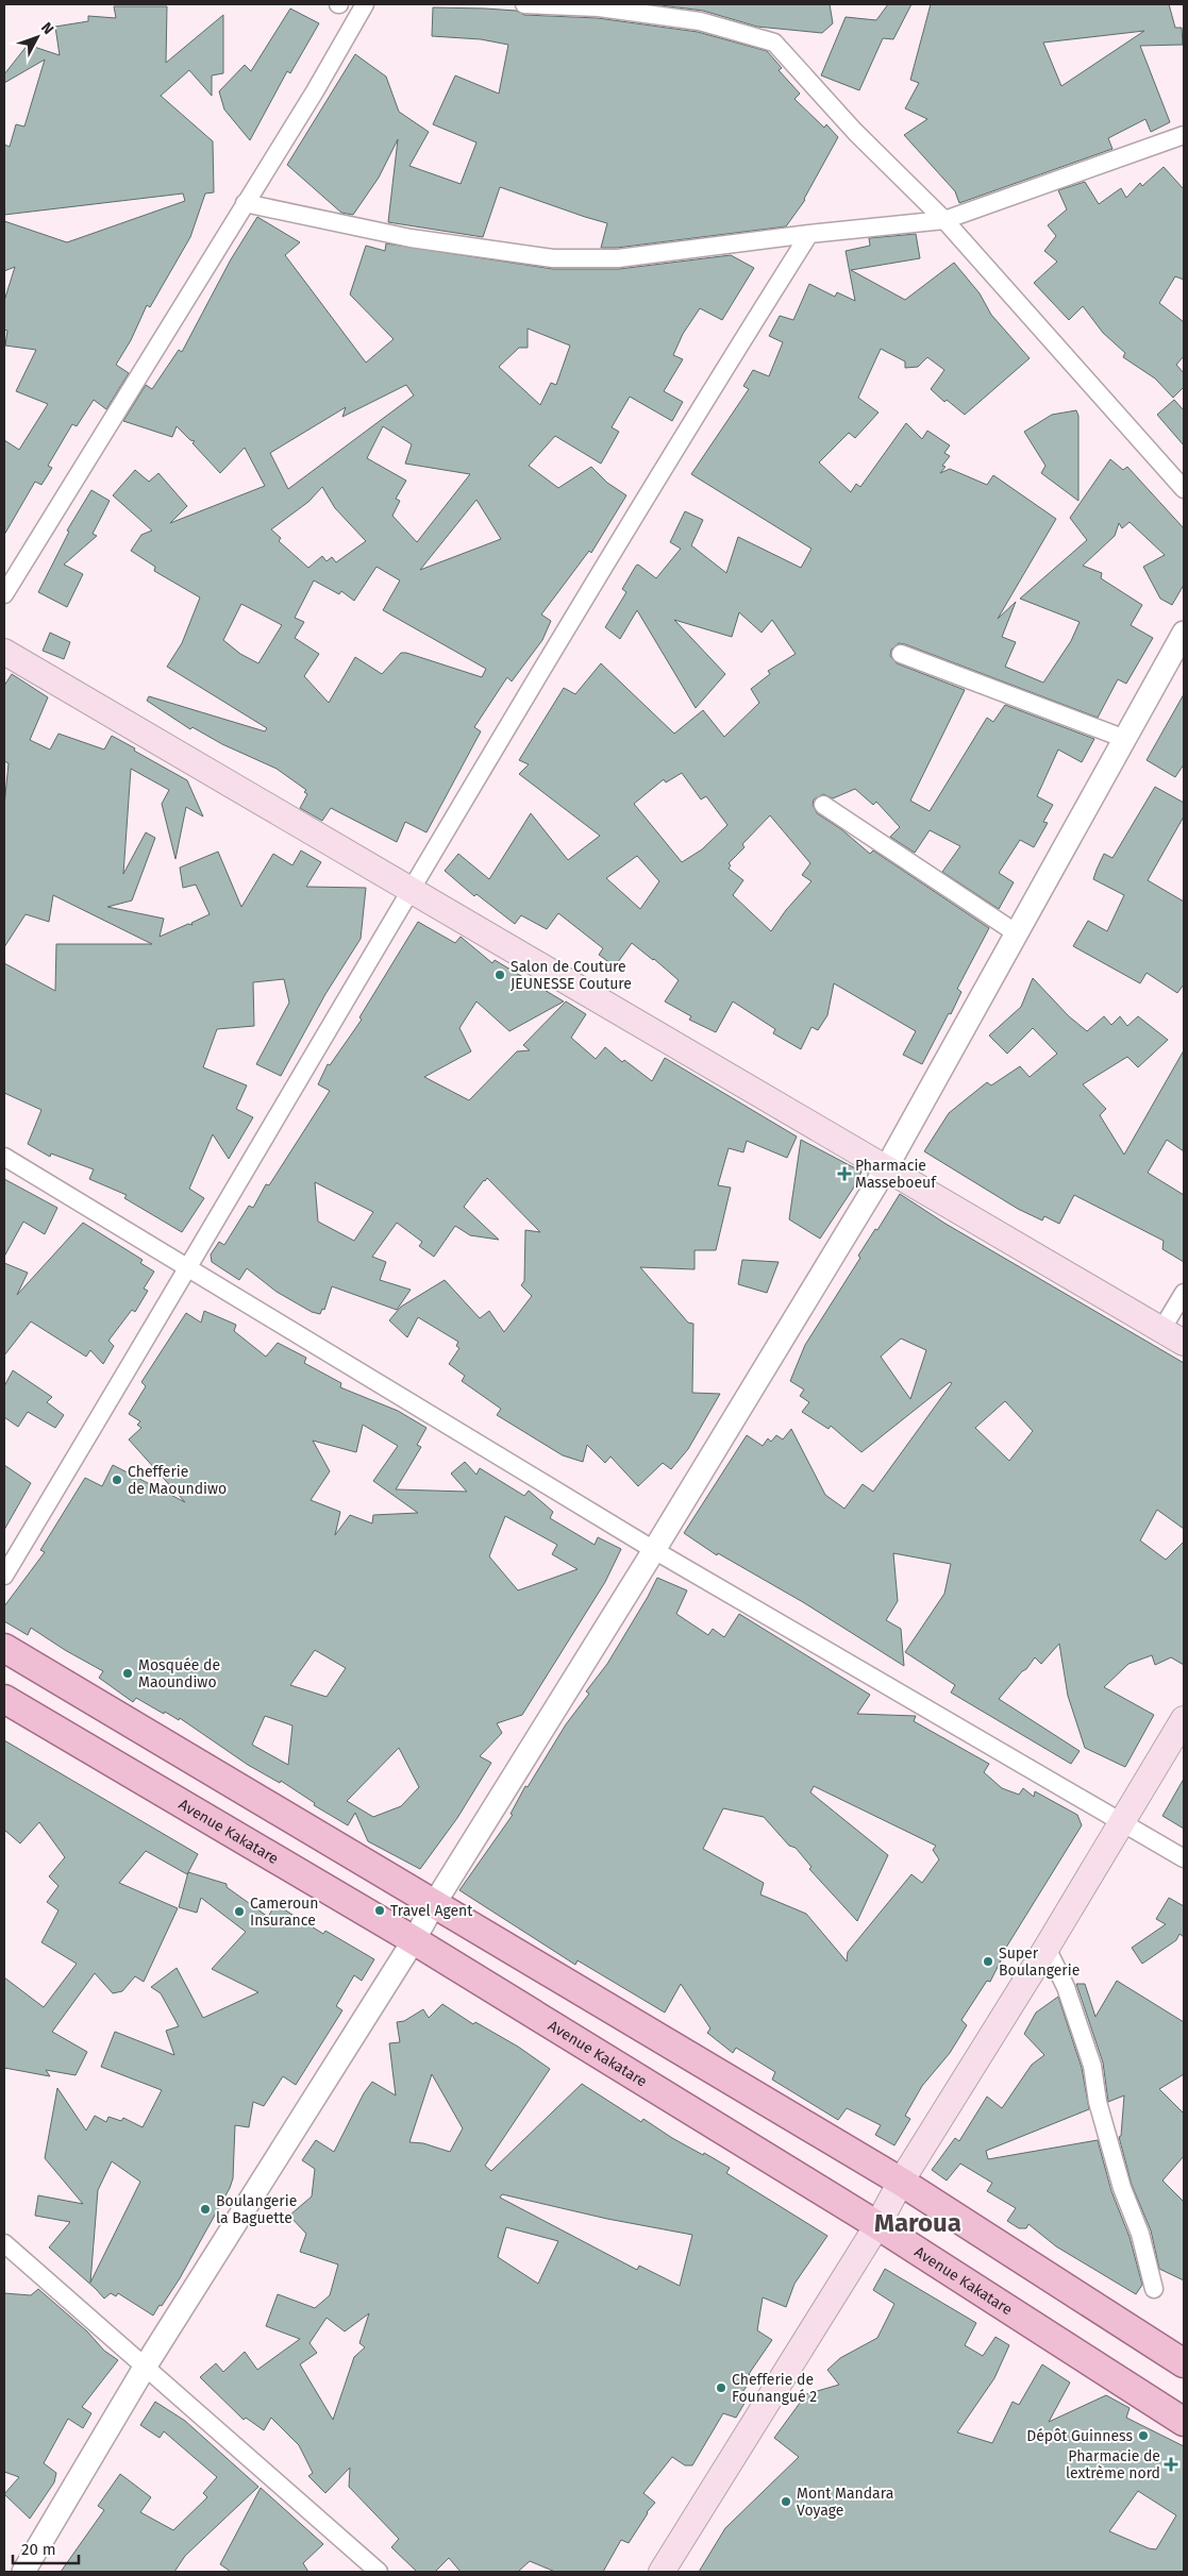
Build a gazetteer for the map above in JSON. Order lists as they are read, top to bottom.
{
  "streets": {
    "main road": ["Avenue Kakatare"]
  },
  "districts": ["Maroua"],
  "places": {
    "other": [
      "Salon de Couture JEUNESSE Couture",
      "Chefferie de Maoundiwo",
      "Mosquée de Maoundiwo",
      "Travel Agent",
      "Cameroun Insurance",
      "Super Boulangerie",
      "Boulangerie la Baguette",
      "Chefferie de Founangué 2",
      "Dépôt Guinness",
      "Mont Mandara Voyage"
    ],
    "health": ["Pharmacie Masseboeuf", "Pharmacie de lextrème nord"]
  },
  "scale_bar": "20 m",
  "north": "top right"
}
